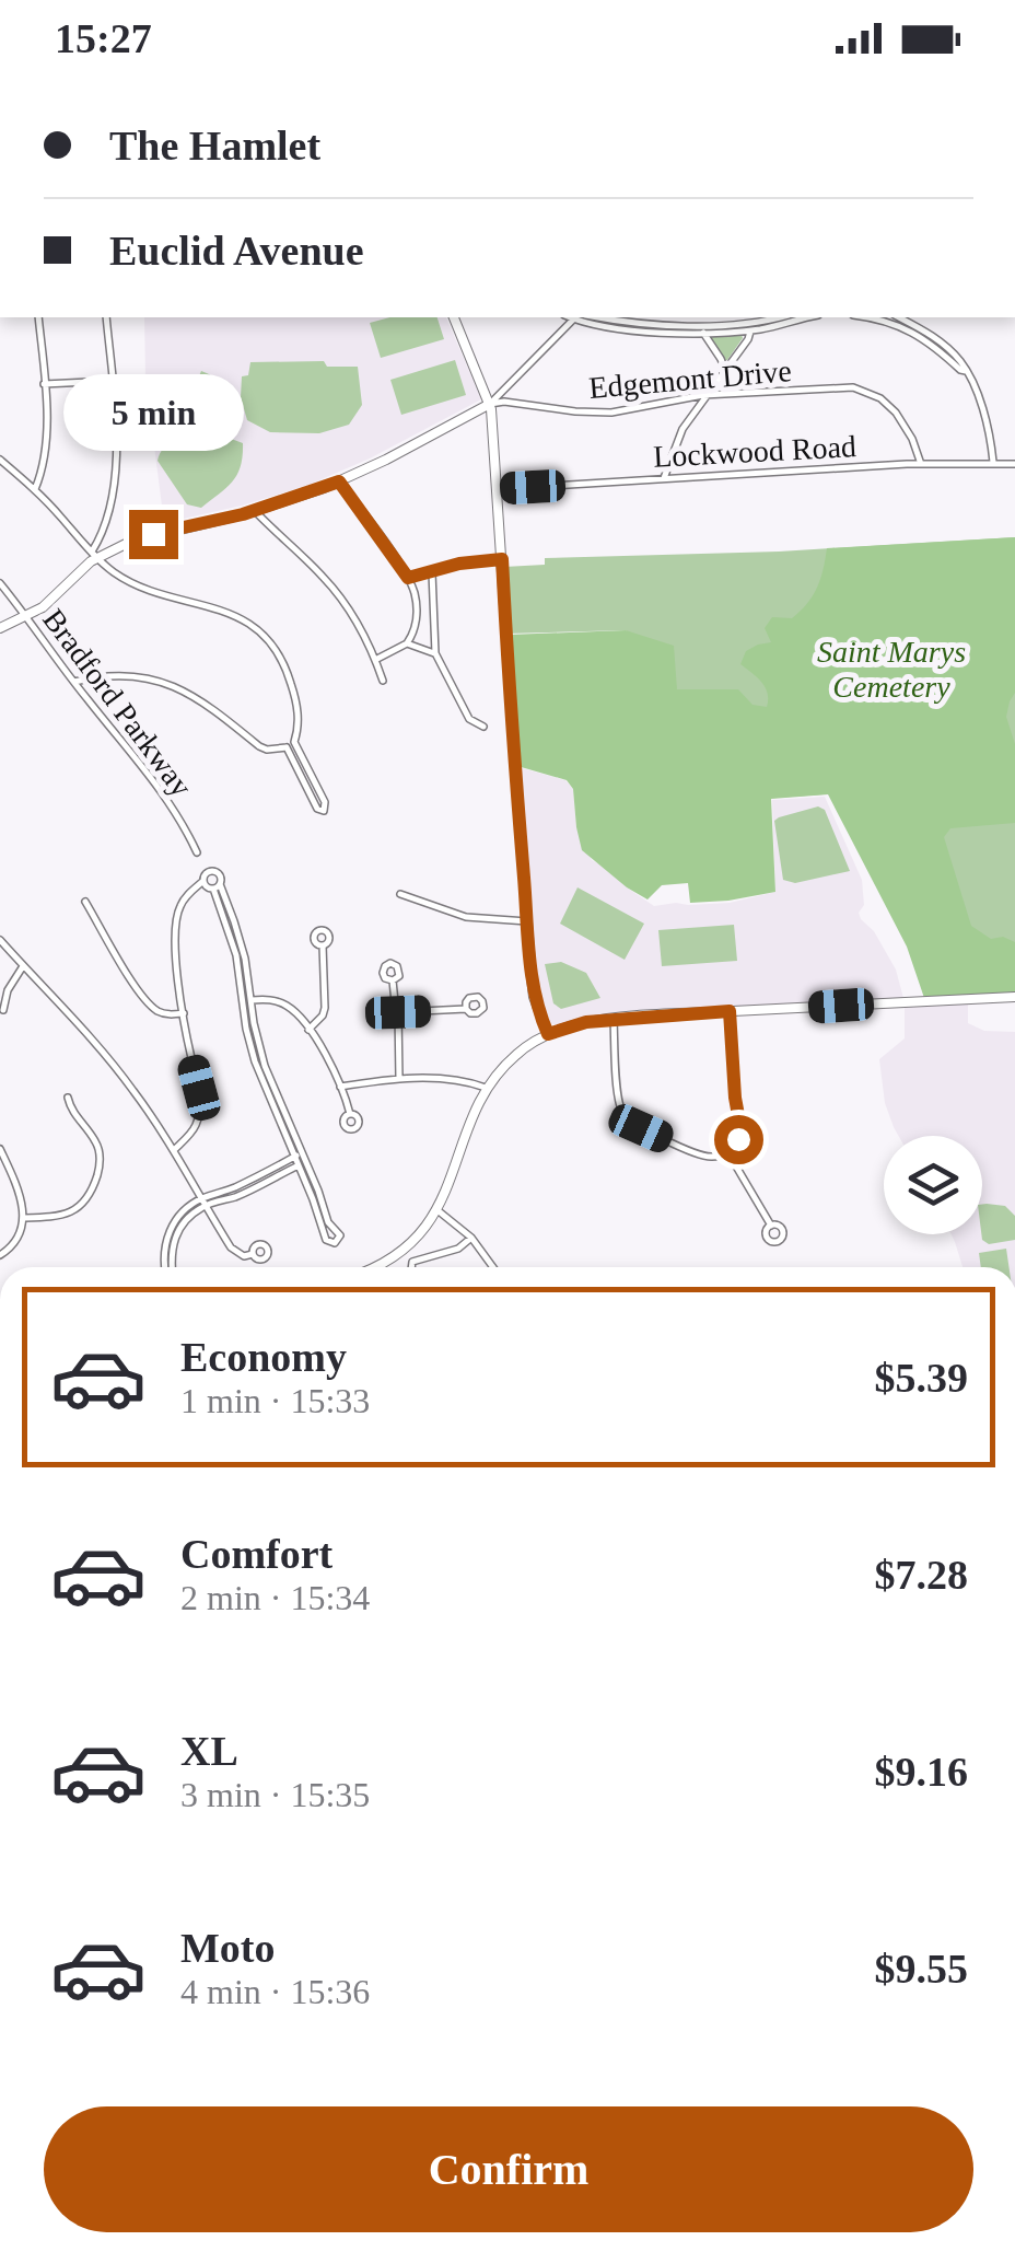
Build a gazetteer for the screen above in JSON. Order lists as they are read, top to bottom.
{
  "streets": {
    "street": ["Edgemont Drive", "Lockwood Road", "Bradford Parkway"]
  },
  "crossings": [
    ["Edgemont Drive", "Lockwood Road"]
  ],
  "parks": ["Saint Marys Cemetery"],
  "page": {
    "status": "15:27",
    "banner": ["The Hamlet", "Euclid Avenue"],
    "bubble": "5 min",
    "list": [
      {
        "name": "Economy",
        "note": "1 min · 15:33",
        "value": "$5.39"
      },
      {
        "name": "Comfort",
        "note": "2 min · 15:34",
        "value": "$7.28"
      },
      {
        "name": "XL",
        "note": "3 min · 15:35",
        "value": "$9.16"
      },
      {
        "name": "Moto",
        "note": "4 min · 15:36",
        "value": "$9.55"
      }
    ],
    "buttons": "Confirm"
  }
}
